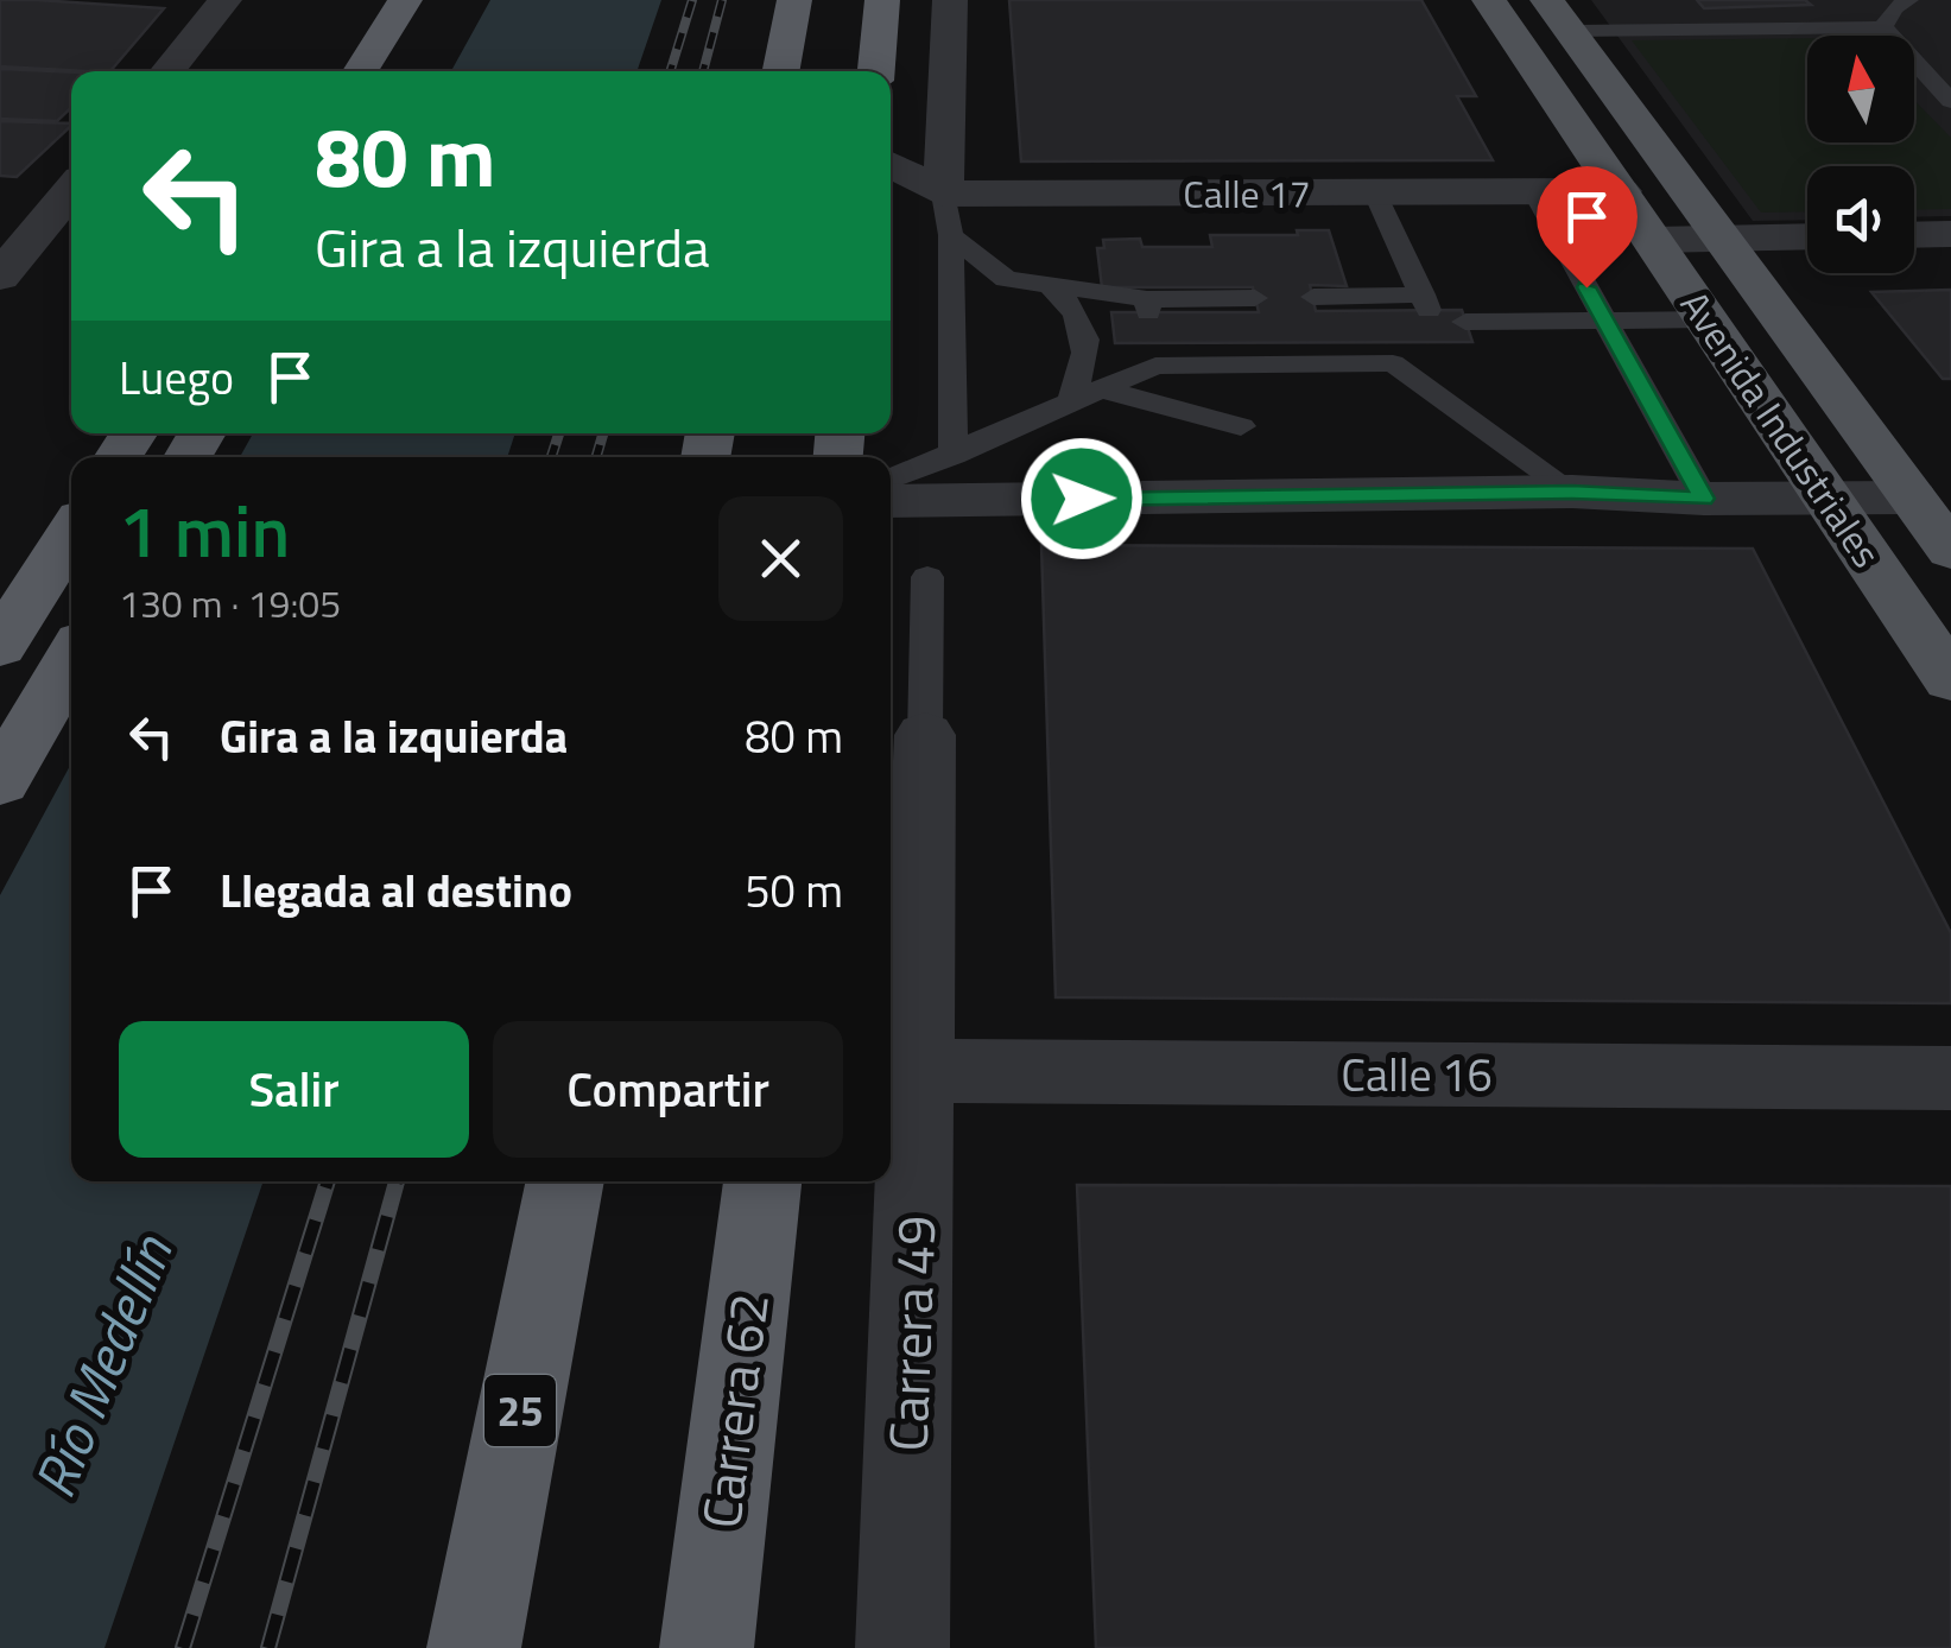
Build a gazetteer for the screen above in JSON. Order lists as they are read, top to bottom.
{
  "streets": {
    "highway": ["25", "Carrera 62"],
    "main road": ["Avenida Industriales"],
    "street": ["Calle 17", "Calle 16", "Carrera 49"]
  },
  "crossings": [
    ["Calle 17", "Avenida Industriales"],
    ["Calle 16", "Carrera 49"]
  ],
  "water": ["Río Medellín"],
  "north": "top",
  "page": {
    "turn": ["80 m", "Gira a la izquierda"],
    "then": "Luego",
    "heading": ["1 min", "130 m · 19:05"],
    "list": [
      {
        "name": "Gira a la izquierda",
        "value": "80 m"
      },
      {
        "name": "Llegada al destino",
        "value": "50 m"
      }
    ],
    "buttons": ["Salir", "Compartir"]
  }
}
